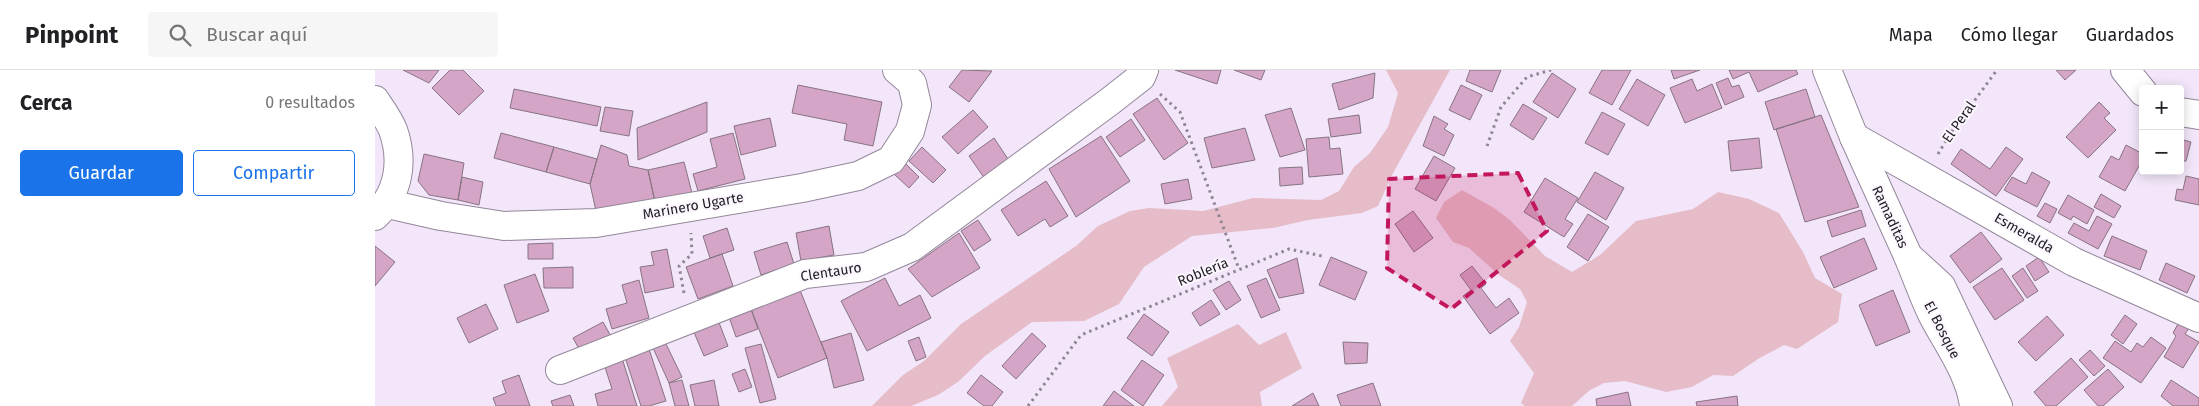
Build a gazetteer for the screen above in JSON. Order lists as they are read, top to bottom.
{
  "streets": {
    "street": [
      "Marinero Ugarte",
      "Ramaditas",
      "Esmeralda",
      "Clentauro",
      "El Bosque"
    ],
    "path": ["El Peral", "Roblería"]
  },
  "crossings": [
    ["El Peral", "Esmeralda"],
    ["Ramaditas", "Esmeralda"],
    ["Ramaditas", "El Bosque"],
    ["Clentauro", "Roblería"]
  ],
  "page": {
    "header": "Pinpoint",
    "search": "Buscar aquí",
    "nav": ["Mapa", "Cómo llegar", "Guardados"],
    "heading": ["Cerca", "0 resultados"],
    "map_buttons": ["+", "−"],
    "buttons": ["Guardar", "Compartir"]
  }
}
